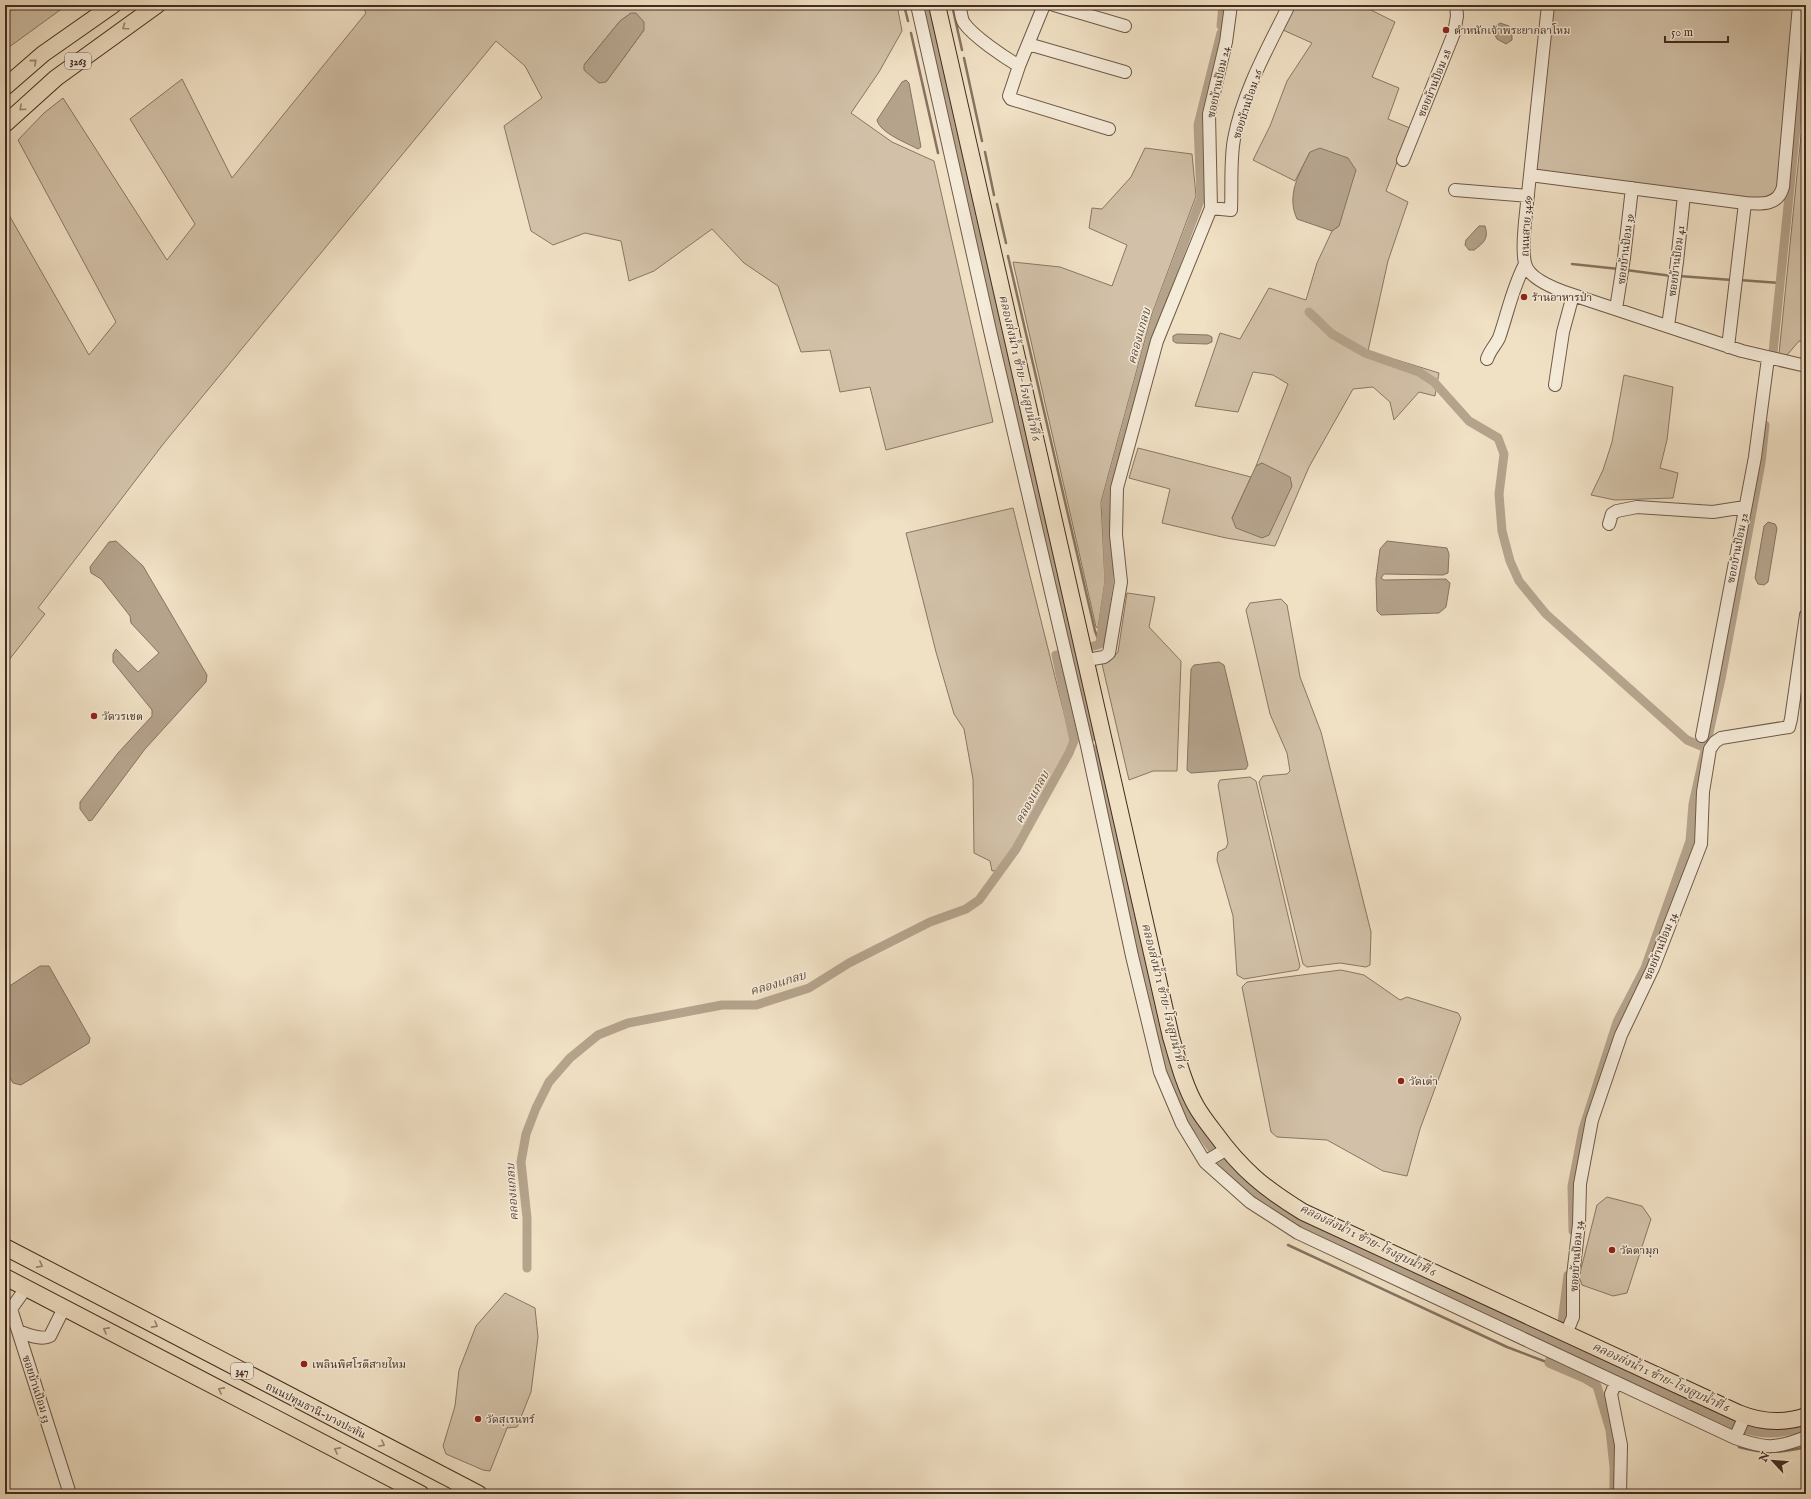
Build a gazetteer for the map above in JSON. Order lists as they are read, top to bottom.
{
  "streets": {
    "main road": ["3263", "347", "ถนนปทุมธานี-บางปะหัน"],
    "street": [
      "ซอยบ้านป้อม 24",
      "ซอยบ้านป้อม 28",
      "ซอยบ้านป้อม 26",
      "ถนนสาย 3469",
      "ซอยบ้านป้อม 39",
      "ซอยบ้านป้อม 41",
      "ซอยบ้านป้อม 32",
      "ซอยบ้านป้อม 34",
      "ซอยบ้านป้อม 53"
    ]
  },
  "crossings": [
    ["ซอยบ้านป้อม 24", "ซอยบ้านป้อม 26"],
    ["ถนนสาย 3469", "ซอยบ้านป้อม 39"],
    ["ถนนสาย 3469", "ซอยบ้านป้อม 41"],
    ["ถนนสาย 3469", "ซอยบ้านป้อม 32"],
    ["347", "ซอยบ้านป้อม 53"]
  ],
  "water": ["คลองแกลบ", "คลองส่งน้ำ 1 ซ้าย-โรงสูบน้ำที่ 6"],
  "places": [
    "ตำหนักเจ้าพระยากลาโหม",
    "ร้านอาหารป่า",
    "วัดวรเชต",
    "วัดเต่า",
    "วัดตามุก",
    "เพลินพิศโรตีสายไหม",
    "วัดสุเรนทร์"
  ],
  "scale_bar": "50 m",
  "north": "top left"
}
